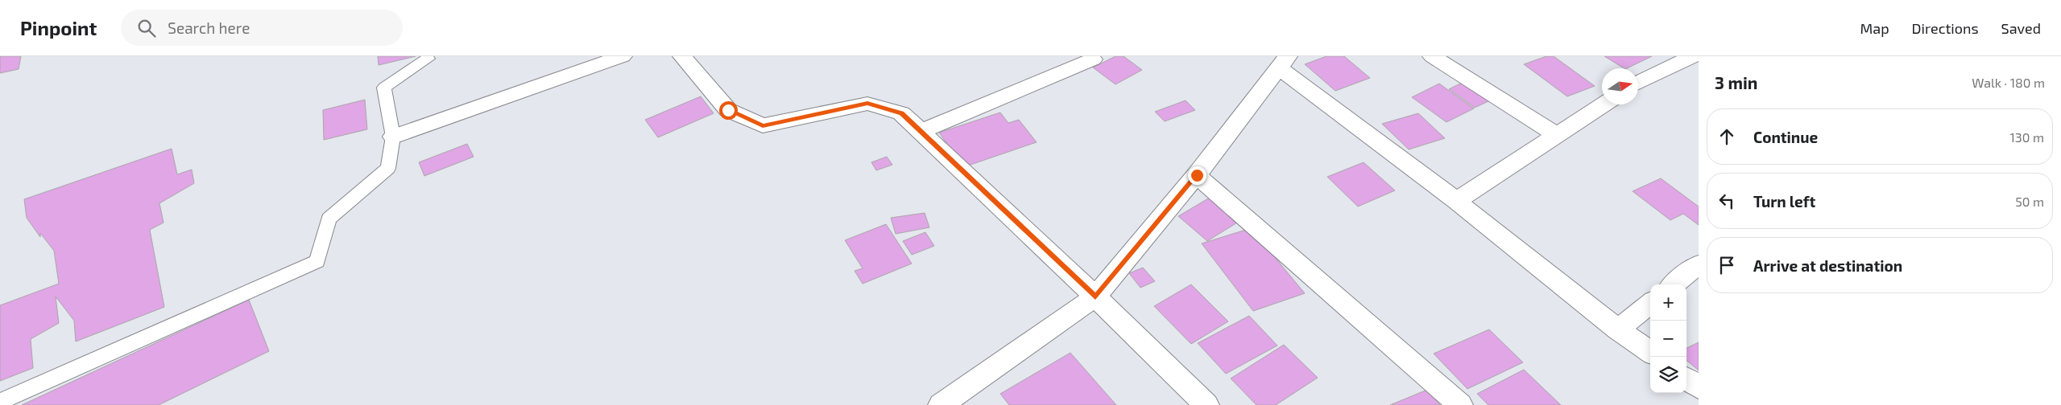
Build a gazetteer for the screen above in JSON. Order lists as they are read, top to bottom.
{
  "north": "right",
  "page": {
    "header": "Pinpoint",
    "search": "Search here",
    "nav": ["Map", "Directions", "Saved"],
    "heading": ["3 min", "Walk · 180 m"],
    "list": [
      ["Continue", "130 m"],
      ["Turn left", "50 m"],
      "Arrive at destination"
    ],
    "map_buttons": ["+", "−"]
  }
}
